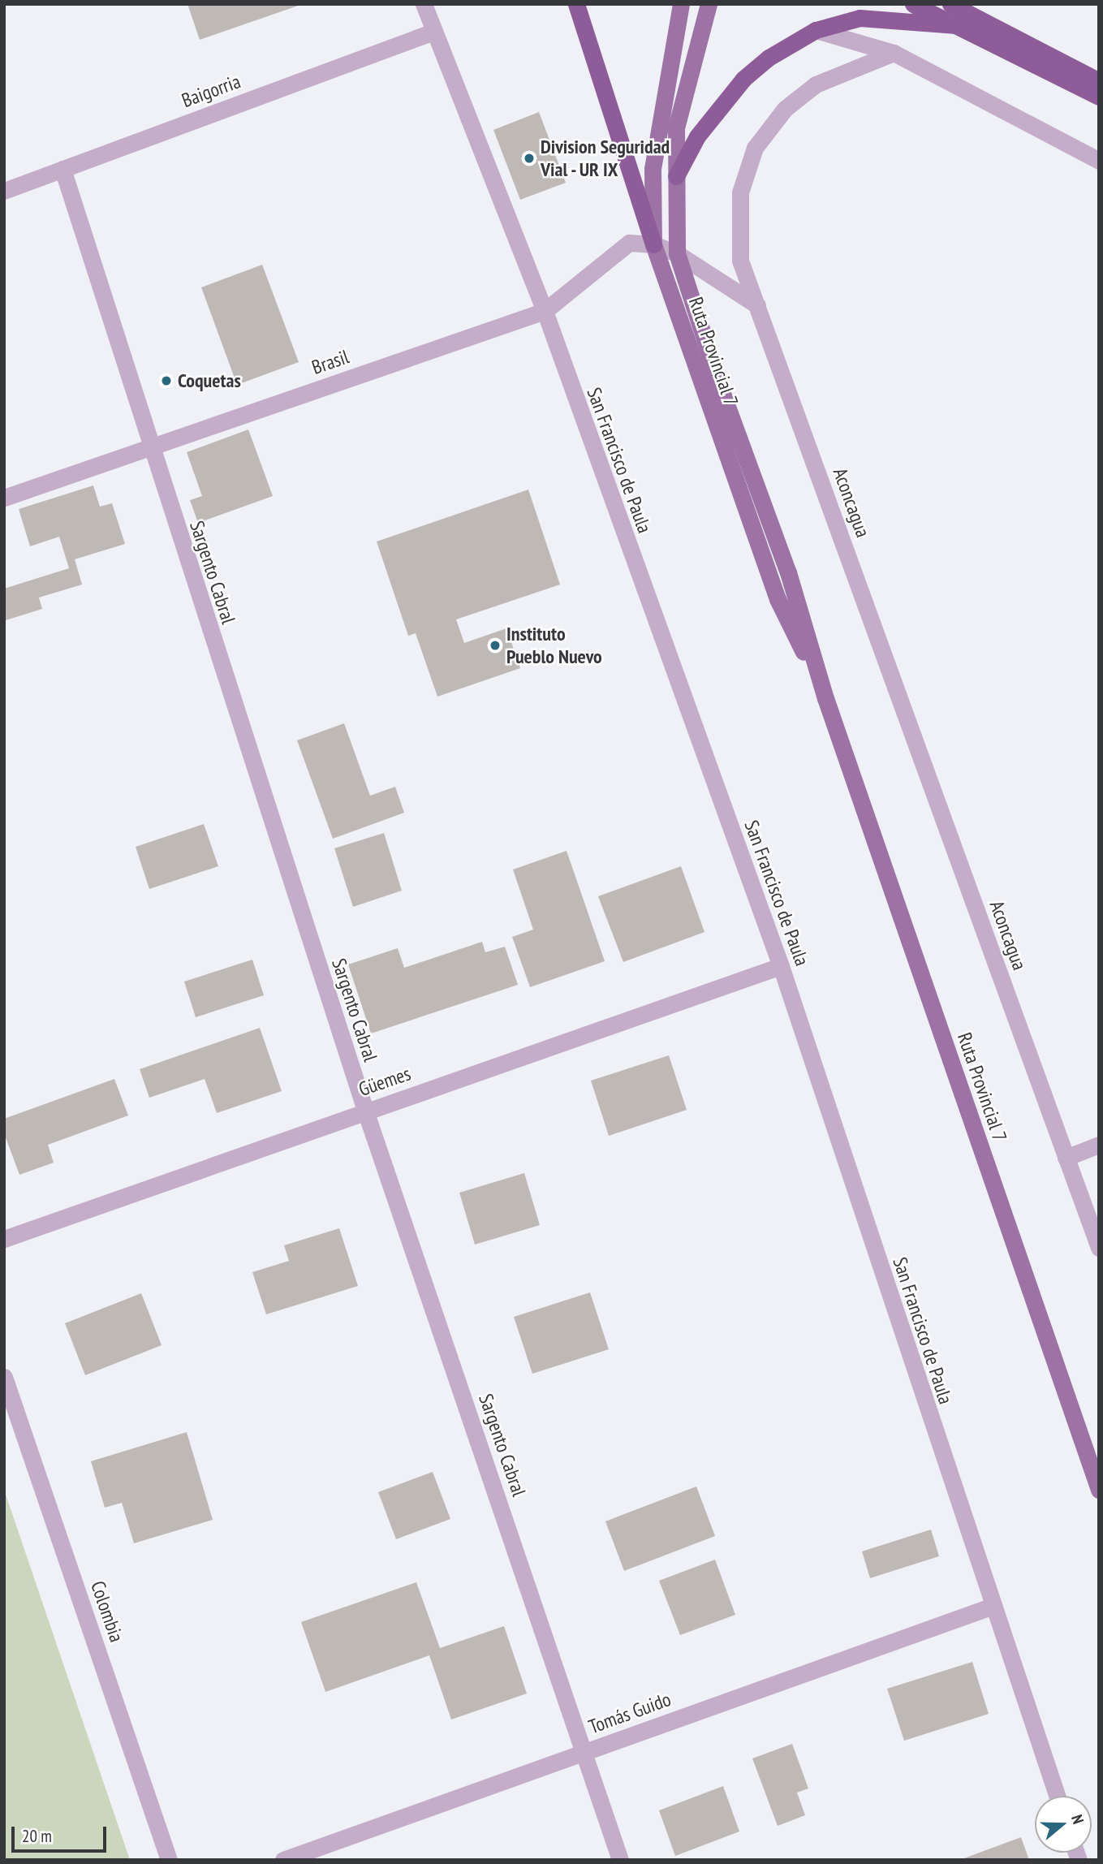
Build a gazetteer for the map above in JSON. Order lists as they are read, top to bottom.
{
  "streets": {
    "main road": ["Ruta Provincial 7"],
    "street": [
      "Baigorria",
      "Brasil",
      "San Francisco de Paula",
      "Aconcagua",
      "Sargento Cabral",
      "Güemes",
      "Colombia",
      "Tomás Guido"
    ]
  },
  "crossings": [
    ["Baigorria", "San Francisco de Paula"],
    ["Baigorria", "Sargento Cabral"],
    ["Ruta Provincial 7", "Brasil"],
    ["Brasil", "San Francisco de Paula"],
    ["Brasil", "Sargento Cabral"],
    ["San Francisco de Paula", "Güemes"],
    ["San Francisco de Paula", "Tomás Guido"],
    ["Sargento Cabral", "Güemes"],
    ["Sargento Cabral", "Tomás Guido"]
  ],
  "places": ["Division Seguridad Vial - UR IX", "Coquetas", "Instituto Pueblo Nuevo"],
  "scale_bar": "20 m",
  "north": "right"
}
